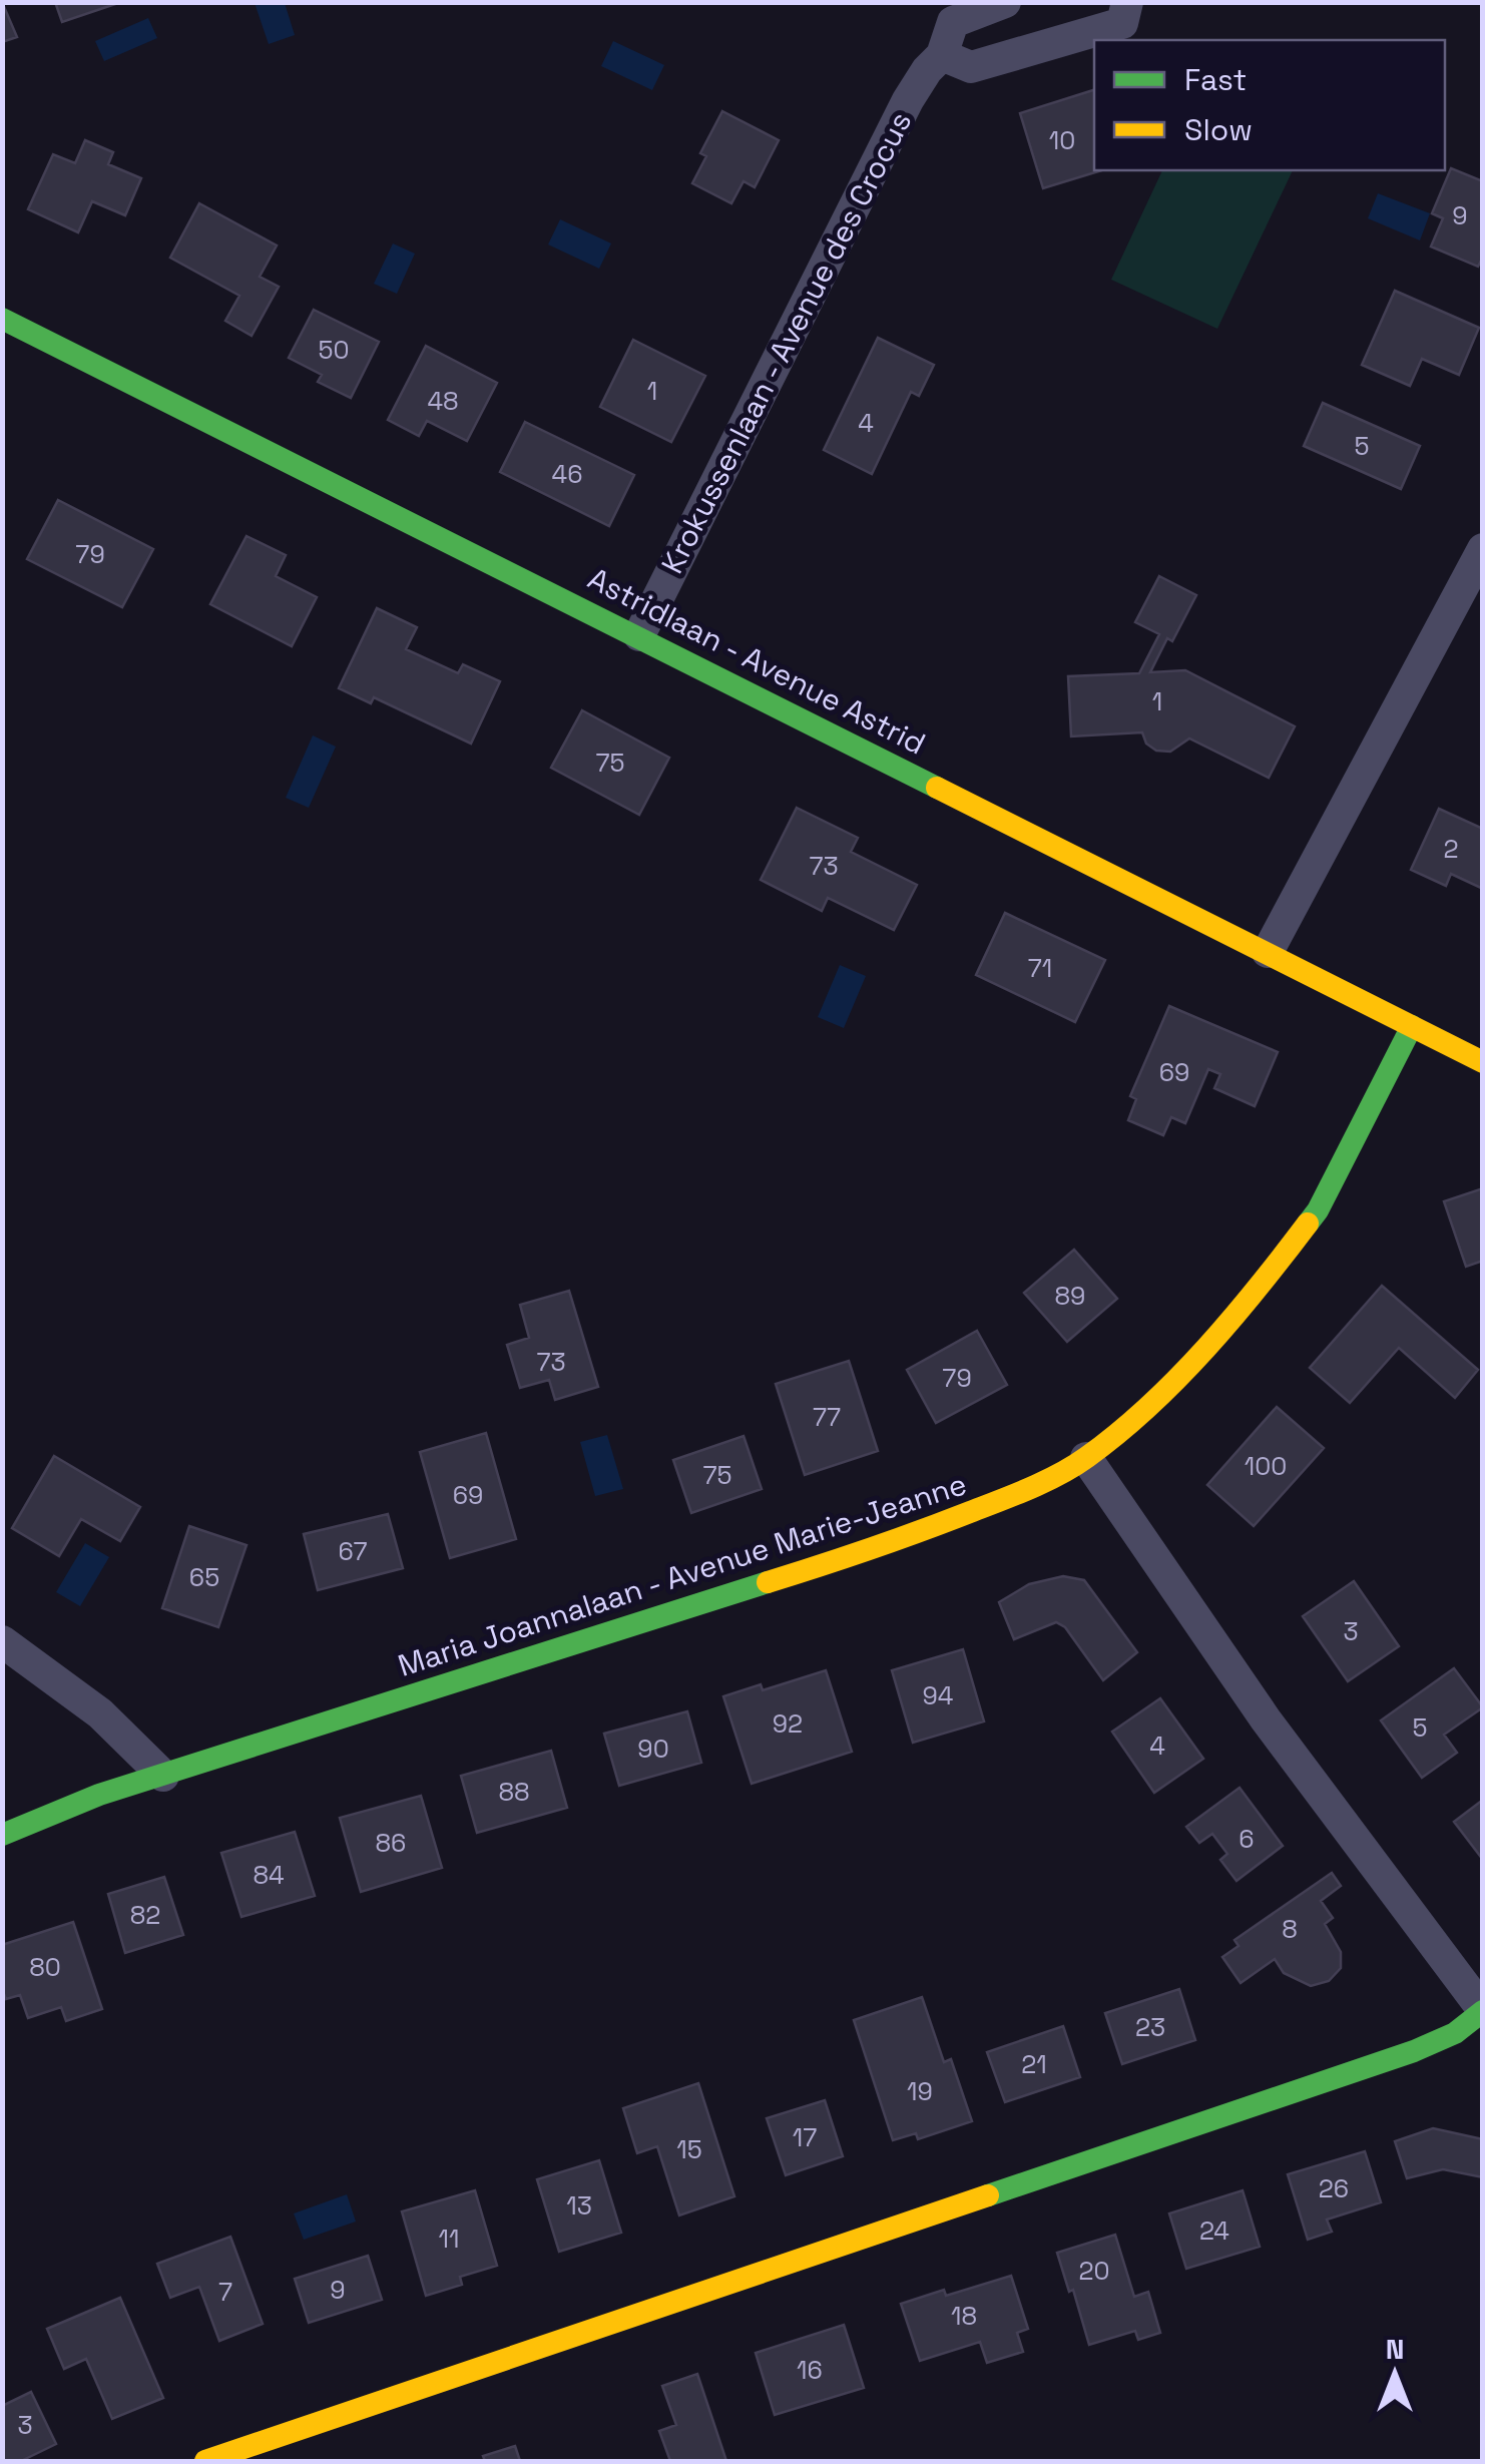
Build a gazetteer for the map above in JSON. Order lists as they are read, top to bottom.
{
  "streets": {
    "street": ["Krokussenlaan - Avenue des Crocus", "Astridlaan - Avenue Astrid", "Maria Joannalaan - Avenue Marie-Jeanne"]
  },
  "crossings": [
    ["Krokussenlaan - Avenue des Crocus", "Astridlaan - Avenue Astrid"],
    ["Astridlaan - Avenue Astrid", "Maria Joannalaan - Avenue Marie-Jeanne"]
  ],
  "house_numbers": [
    "10",
    "9",
    "50",
    "1",
    "48",
    "4",
    "5",
    "46",
    "79",
    "1",
    "75",
    "2",
    "73",
    "71",
    "69",
    "89",
    "73",
    "79",
    "77",
    "100",
    "75",
    "69",
    "67",
    "65",
    "3",
    "94",
    "92",
    "5",
    "4",
    "90",
    "88",
    "6",
    "86",
    "84",
    "82",
    "8",
    "80",
    "23",
    "21",
    "19",
    "17",
    "15",
    "26",
    "13",
    "24",
    "11",
    "20",
    "9",
    "7",
    "18",
    "16",
    "3"
  ],
  "legend": ["Fast", "Slow"],
  "north": "top"
}
